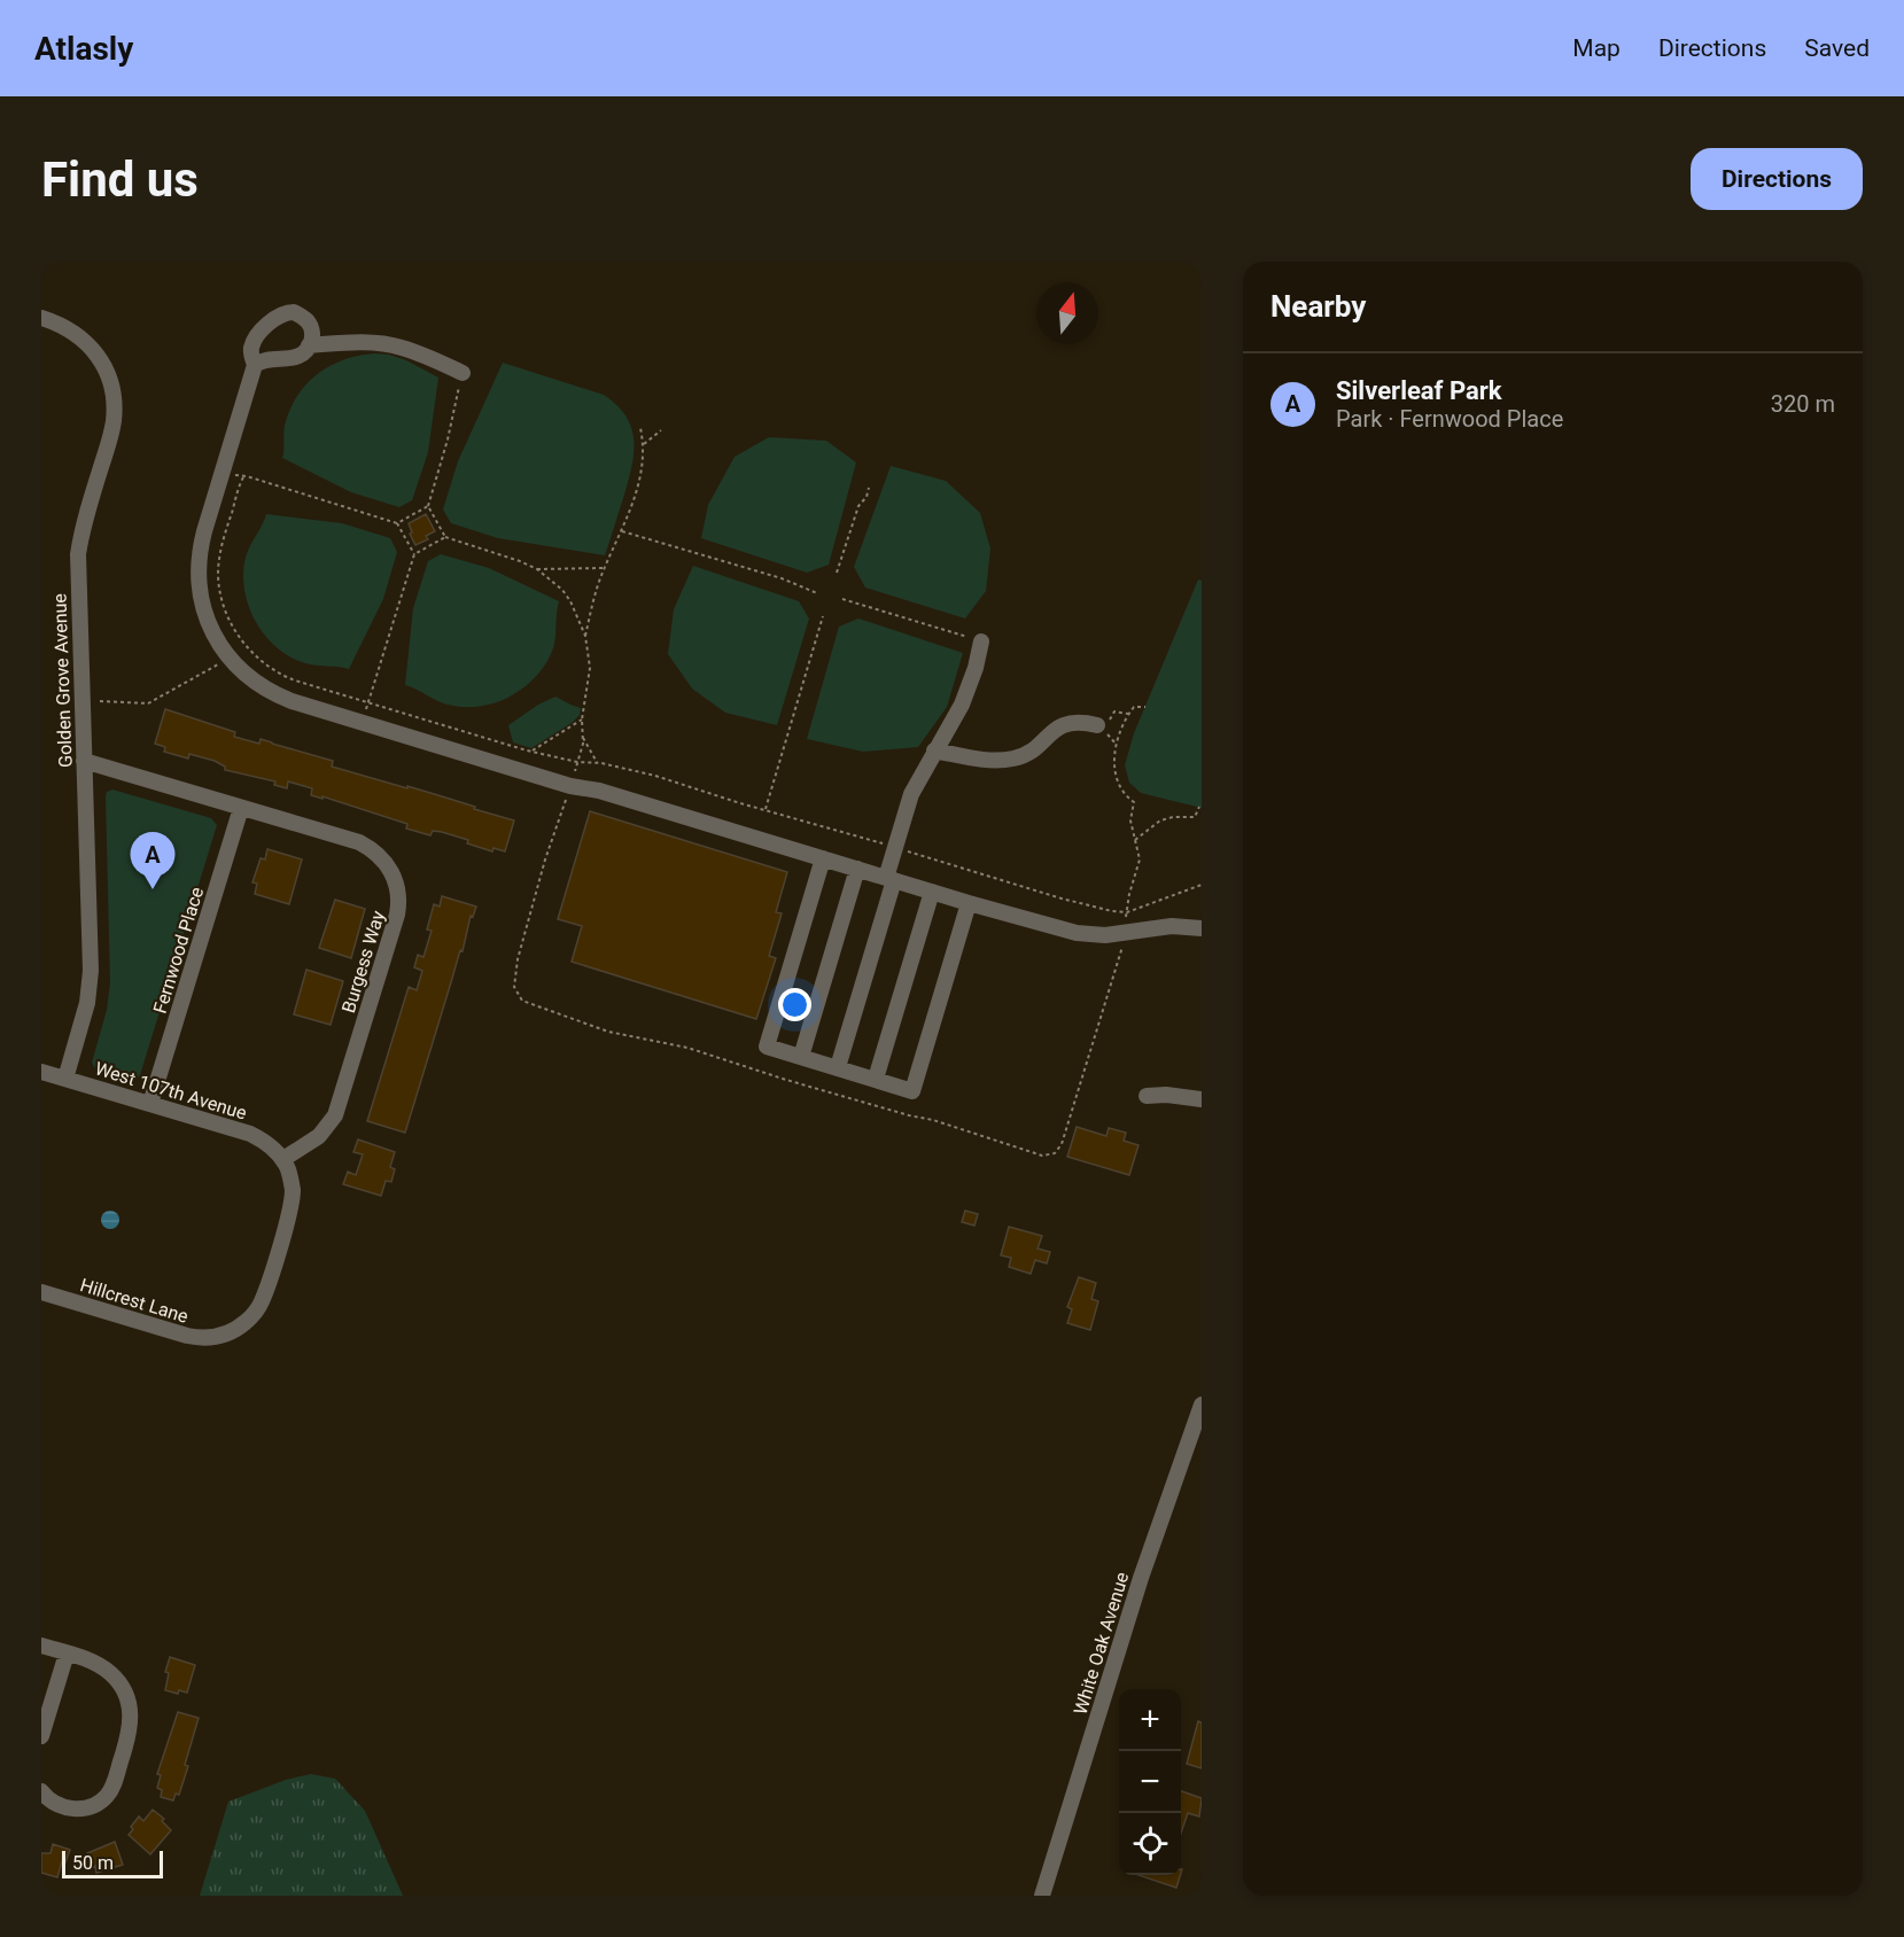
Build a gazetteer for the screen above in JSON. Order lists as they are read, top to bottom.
{
  "streets": {
    "street": [
      "Golden Grove Avenue",
      "Fernwood Place",
      "Burgess Way",
      "West 107th Avenue",
      "Hillcrest Lane",
      "White Oak Avenue"
    ]
  },
  "crossings": [
    ["Golden Grove Avenue", "Burgess Way"],
    ["Golden Grove Avenue", "West 107th Avenue"],
    ["Fernwood Place", "Burgess Way"],
    ["Fernwood Place", "West 107th Avenue"],
    ["Burgess Way", "West 107th Avenue"],
    ["Burgess Way", "Hillcrest Lane"],
    ["West 107th Avenue", "Hillcrest Lane"]
  ],
  "scale_bar": "50 m",
  "north": "top",
  "page": {
    "header": "Atlasly",
    "nav": ["Map", "Directions", "Saved"],
    "buttons": "Directions",
    "title": "Find us",
    "heading": "Nearby",
    "list": [
      {
        "mark": "A",
        "name": "Silverleaf Park",
        "note": "Park · Fernwood Place",
        "value": "320 m"
      }
    ],
    "pins": "A",
    "map_buttons": ["+", "−"],
    "scale": "50 m"
  }
}
